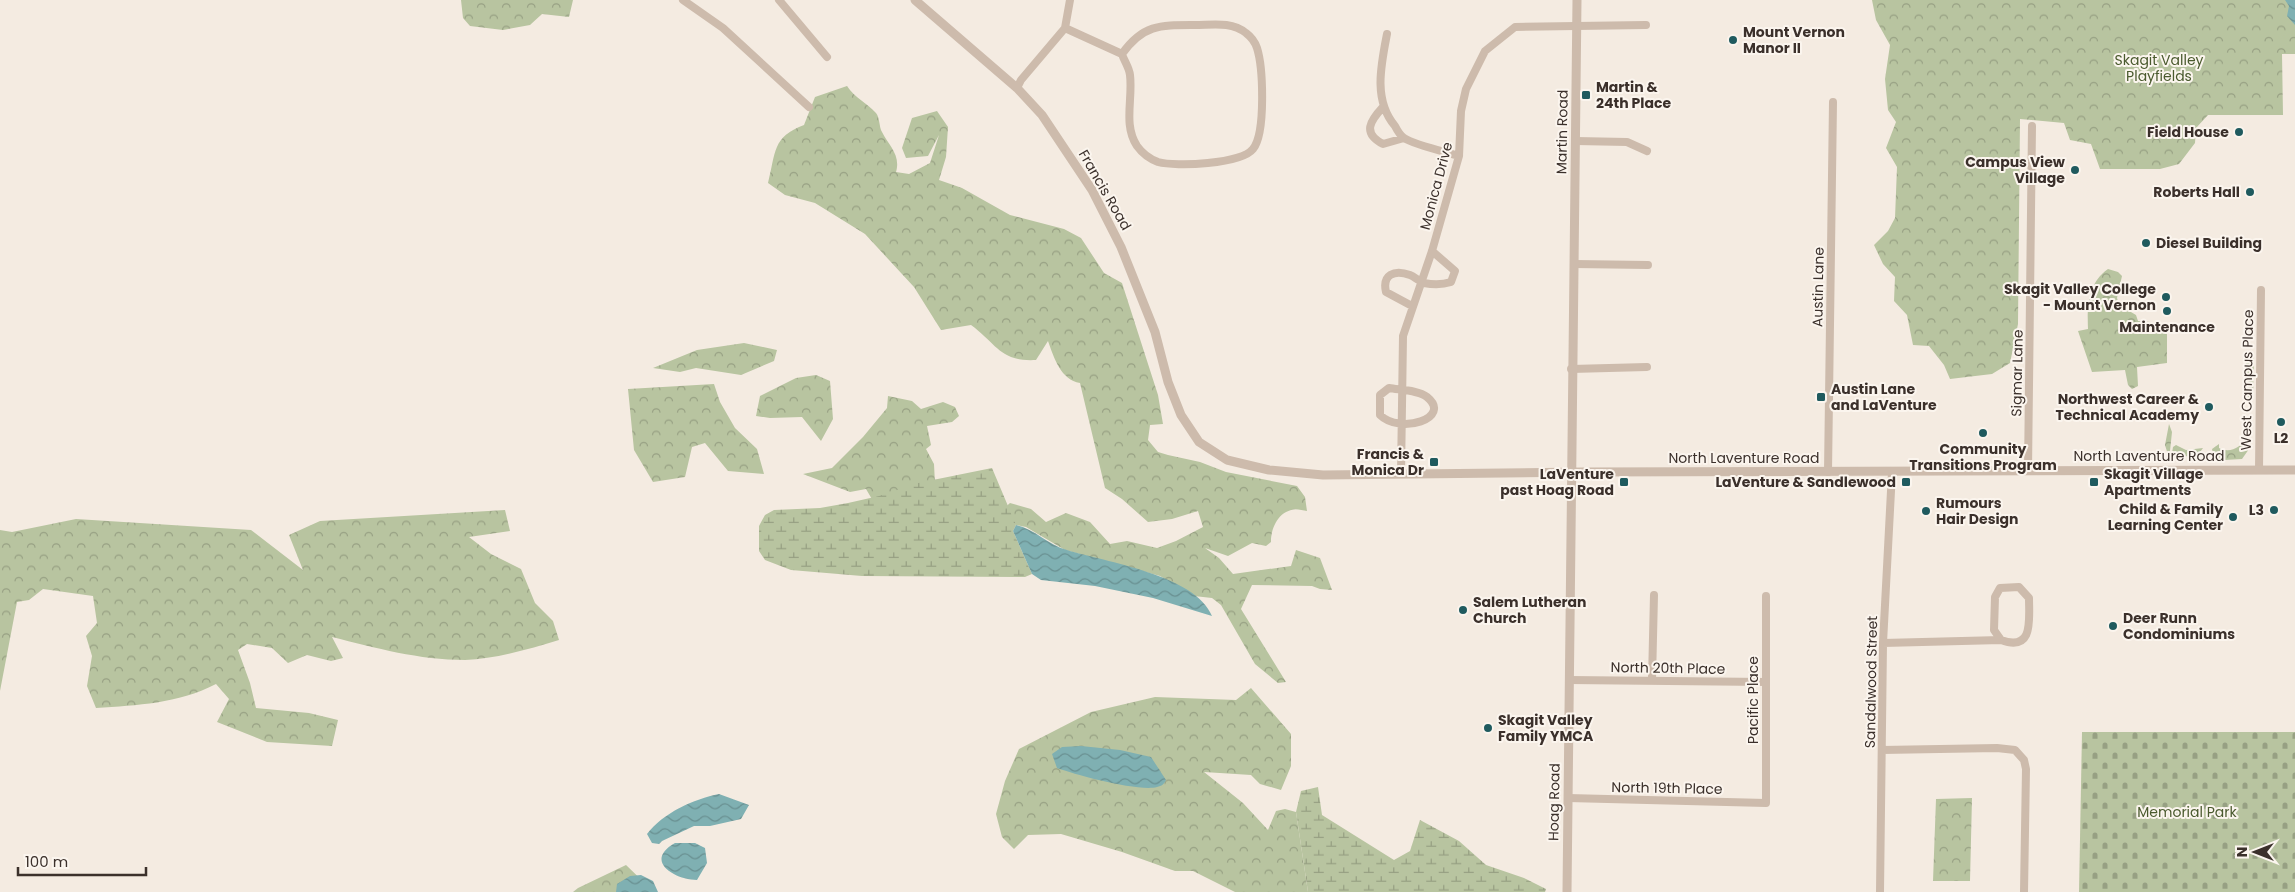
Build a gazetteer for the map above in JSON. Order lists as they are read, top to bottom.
{
  "streets": {
    "street": [
      "Martin Road",
      "Monica Drive",
      "Francis Road",
      "Austin Lane",
      "Sigmar Lane",
      "West Campus Place",
      "North Laventure Road",
      "North 20th Place",
      "Sandalwood Street",
      "Pacific Place",
      "North 19th Place",
      "Hoag Road"
    ]
  },
  "crossings": [
    ["Martin Road", "Monica Drive"],
    ["Martin Road", "North Laventure Road"],
    ["Martin Road", "Hoag Road"],
    ["Monica Drive", "North Laventure Road"],
    ["Francis Road", "North Laventure Road"],
    ["Austin Lane", "North Laventure Road"],
    ["Sigmar Lane", "North Laventure Road"],
    ["West Campus Place", "North Laventure Road"],
    ["North Laventure Road", "Sandalwood Street"],
    ["North Laventure Road", "Hoag Road"],
    ["North 20th Place", "Pacific Place"],
    ["North 20th Place", "Hoag Road"],
    ["Pacific Place", "North 19th Place"],
    ["North 19th Place", "Hoag Road"]
  ],
  "parks": ["Skagit Valley Playfields", "Memorial Park"],
  "places": {
    "other": [
      "Mount Vernon Manor II",
      "Field House",
      "Campus View Village",
      "Roberts Hall",
      "Diesel Building",
      "Skagit Valley College - Mount Vernon",
      "Maintenance",
      "Northwest Career & Technical Academy",
      "L2",
      "Community Transitions Program",
      "L3",
      "Rumours Hair Design",
      "Child & Family Learning Center",
      "Salem Lutheran Church",
      "Deer Runn Condominiums",
      "Skagit Valley Family YMCA"
    ],
    "transit": [
      "Martin & 24th Place",
      "Austin Lane and LaVenture",
      "Francis & Monica Dr",
      "LaVenture past Hoag Road",
      "LaVenture & Sandlewood",
      "Skagit Village Apartments"
    ]
  },
  "scale_bar": "100 m",
  "north": "left"
}
